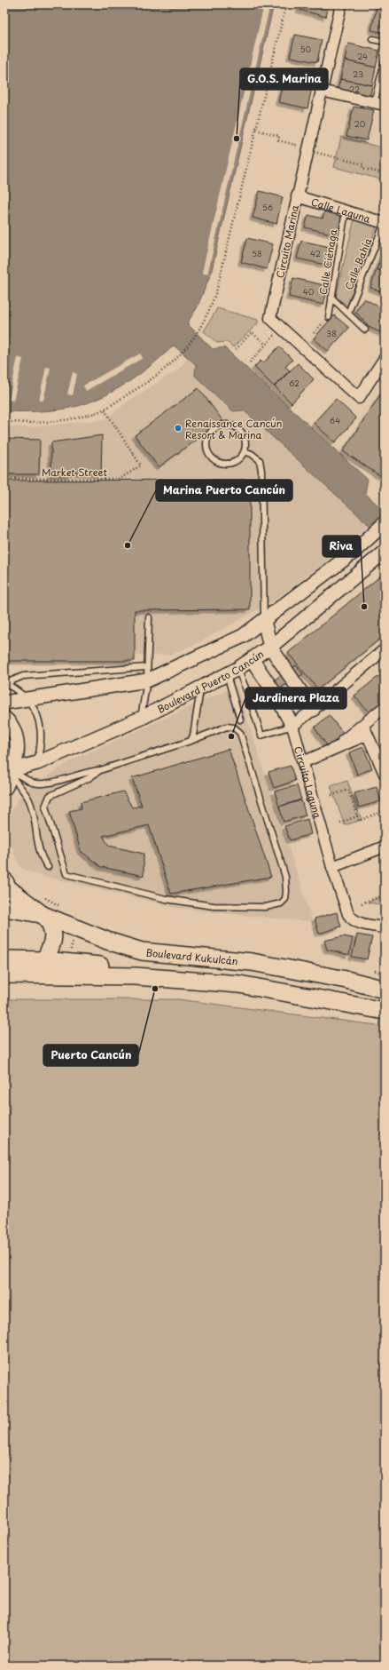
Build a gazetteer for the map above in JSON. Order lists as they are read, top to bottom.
{
  "streets": {
    "main road": ["Boulevard Kukulcán"],
    "street": [
      "Calle Laguna",
      "Circuito Marina",
      "Boulevard Puerto Cancún",
      "Circuito Laguna"
    ],
    "lane": ["Calle Ciénaga", "Calle Bahía"],
    "path": ["Market Street"]
  },
  "crossings": [
    ["Calle Laguna", "Circuito Marina"],
    ["Calle Laguna", "Calle Ciénaga"],
    ["Calle Laguna", "Calle Bahía"]
  ],
  "places": [
    "G.O.S. Marina",
    "Renaissance Cancún Resort & Marina",
    "Marina Puerto Cancún",
    "Riva",
    "Jardinera Plaza",
    "Puerto Cancún"
  ],
  "house_numbers": [
    "50",
    "24",
    "23",
    "22",
    "20",
    "56",
    "58",
    "42",
    "40",
    "38",
    "62",
    "64"
  ]
}
